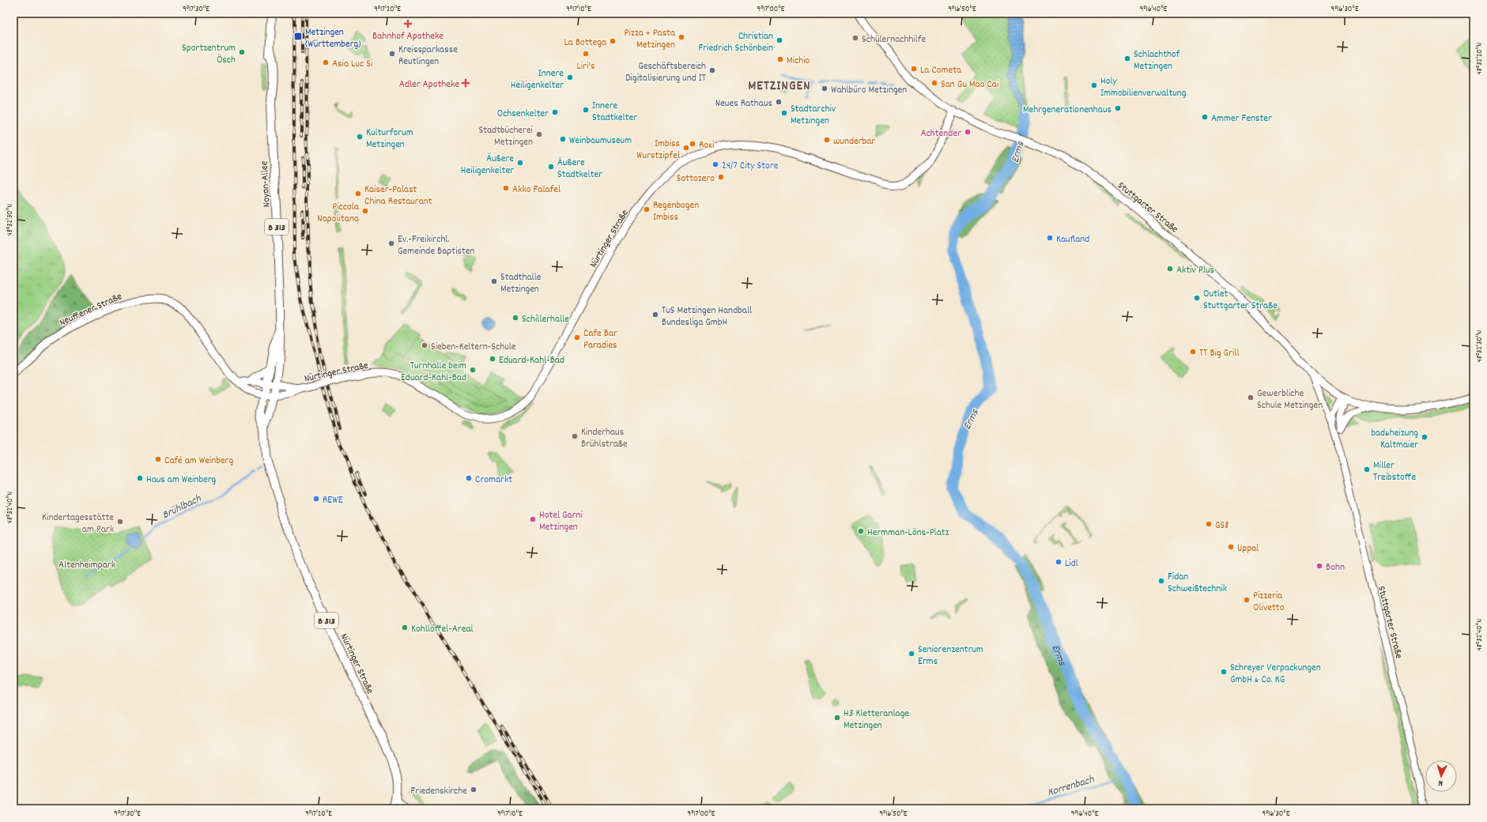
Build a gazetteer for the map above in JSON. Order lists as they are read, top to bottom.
{
  "streets": {
    "main road": [
      "Noyon-Allee",
      "Stuttgarter Straße",
      "B 313",
      "Nürtinger Straße",
      "Neuffener Straße"
    ]
  },
  "crossings": [
    ["Noyon-Allee", "Nürtinger Straße"],
    ["Stuttgarter Straße", "Nürtinger Straße"],
    ["Nürtinger Straße", "Neuffener Straße"]
  ],
  "districts": ["METZINGEN"],
  "water": ["Erms", "Brühlbach", "Korrenbach"],
  "parks": ["Altenheimpark"],
  "places": {
    "health": ["Bahnhof Apotheke", "Adler Apotheke"],
    "transit": ["Metzingen (Württemberg)"],
    "other": [
      "Pizza + Pasta Metzingen",
      "Schülernachhilfe",
      "Christian Friedrich Schönbein",
      "La Bottega",
      "Sportzentrum Ösch",
      "Kreissparkasse Reutlingen",
      "Liri's",
      "Schlachthof Metzingen",
      "Michio",
      "Asia Luc Si",
      "La Cometa",
      "Geschäftsbereich Digitalisierung und IT",
      "Innere Heiligenkelter",
      "San Gu Mao Cai",
      "Holy Immobilienverwaltung",
      "Wahlbüro Metzingen",
      "Neues Rathaus",
      "Mehrgenerationenhaus",
      "Innere Stadtkelter",
      "Ochsenkelter",
      "Stadtarchiv Metzingen",
      "Ammer Fenster",
      "Achtender",
      "Stadtbücherei Metzingen",
      "Kulturforum Metzingen",
      "Weinbaumuseum",
      "wunderbar",
      "Roxi",
      "Imbiss Wurstzipfel",
      "Äußere Heiligenkelter",
      "24/7 City Store",
      "Äußere Stadtkelter",
      "Sottozero",
      "Akko Falafel",
      "Kaiser-Palast China Restaurant",
      "Regenbogen Imbiss",
      "Piccola Napolitana",
      "Kaufland",
      "Ev.-Freikirchl. Gemeinde Baptisten",
      "Aktiv Plus",
      "Stadthalle Metzingen",
      "Outlet Stuttgarter Straße",
      "TuS Metzingen Handball Bundesliga GmbH",
      "Schillerhalle",
      "Cafe Bar Paradies",
      "Sieben-Keltern-Schule",
      "TT Big Grill",
      "Eduard-Kahl-Bad",
      "Turnhalle beim Eduard-Kahl-Bad",
      "Gewerbliche Schule Metzingen",
      "Kinderhaus Brühlstraße",
      "bad&heizung Kaltmaier",
      "Café am Weinberg",
      "Miller Treibstoffe",
      "Haus am Weinberg",
      "Cromarkt",
      "REWE",
      "Hotel Garni Metzingen",
      "Kindertagesstätte am Park",
      "GS8",
      "Hermman-Löns-Platz",
      "Uppal",
      "Lidl",
      "Bohn",
      "Fidan Schweißtechnik",
      "Pizzeria Olivetto",
      "Kohllöffel-Areal",
      "Seniorenzentrum Erms",
      "Schreyer Verpackungen GmbH & Co. KG",
      "H3 Kletteranlage Metzingen",
      "Friedenskirche"
    ]
  },
  "north": "bottom",
  "coordinates": [
    "9°17'30\"E",
    "9°17'20\"E",
    "9°17'10\"E",
    "9°17'00\"E",
    "9°16'50\"E",
    "9°16'40\"E",
    "9°16'30\"E",
    "48°32'20\"N",
    "48°32'30\"N",
    "48°32'40\"N"
  ]
}
